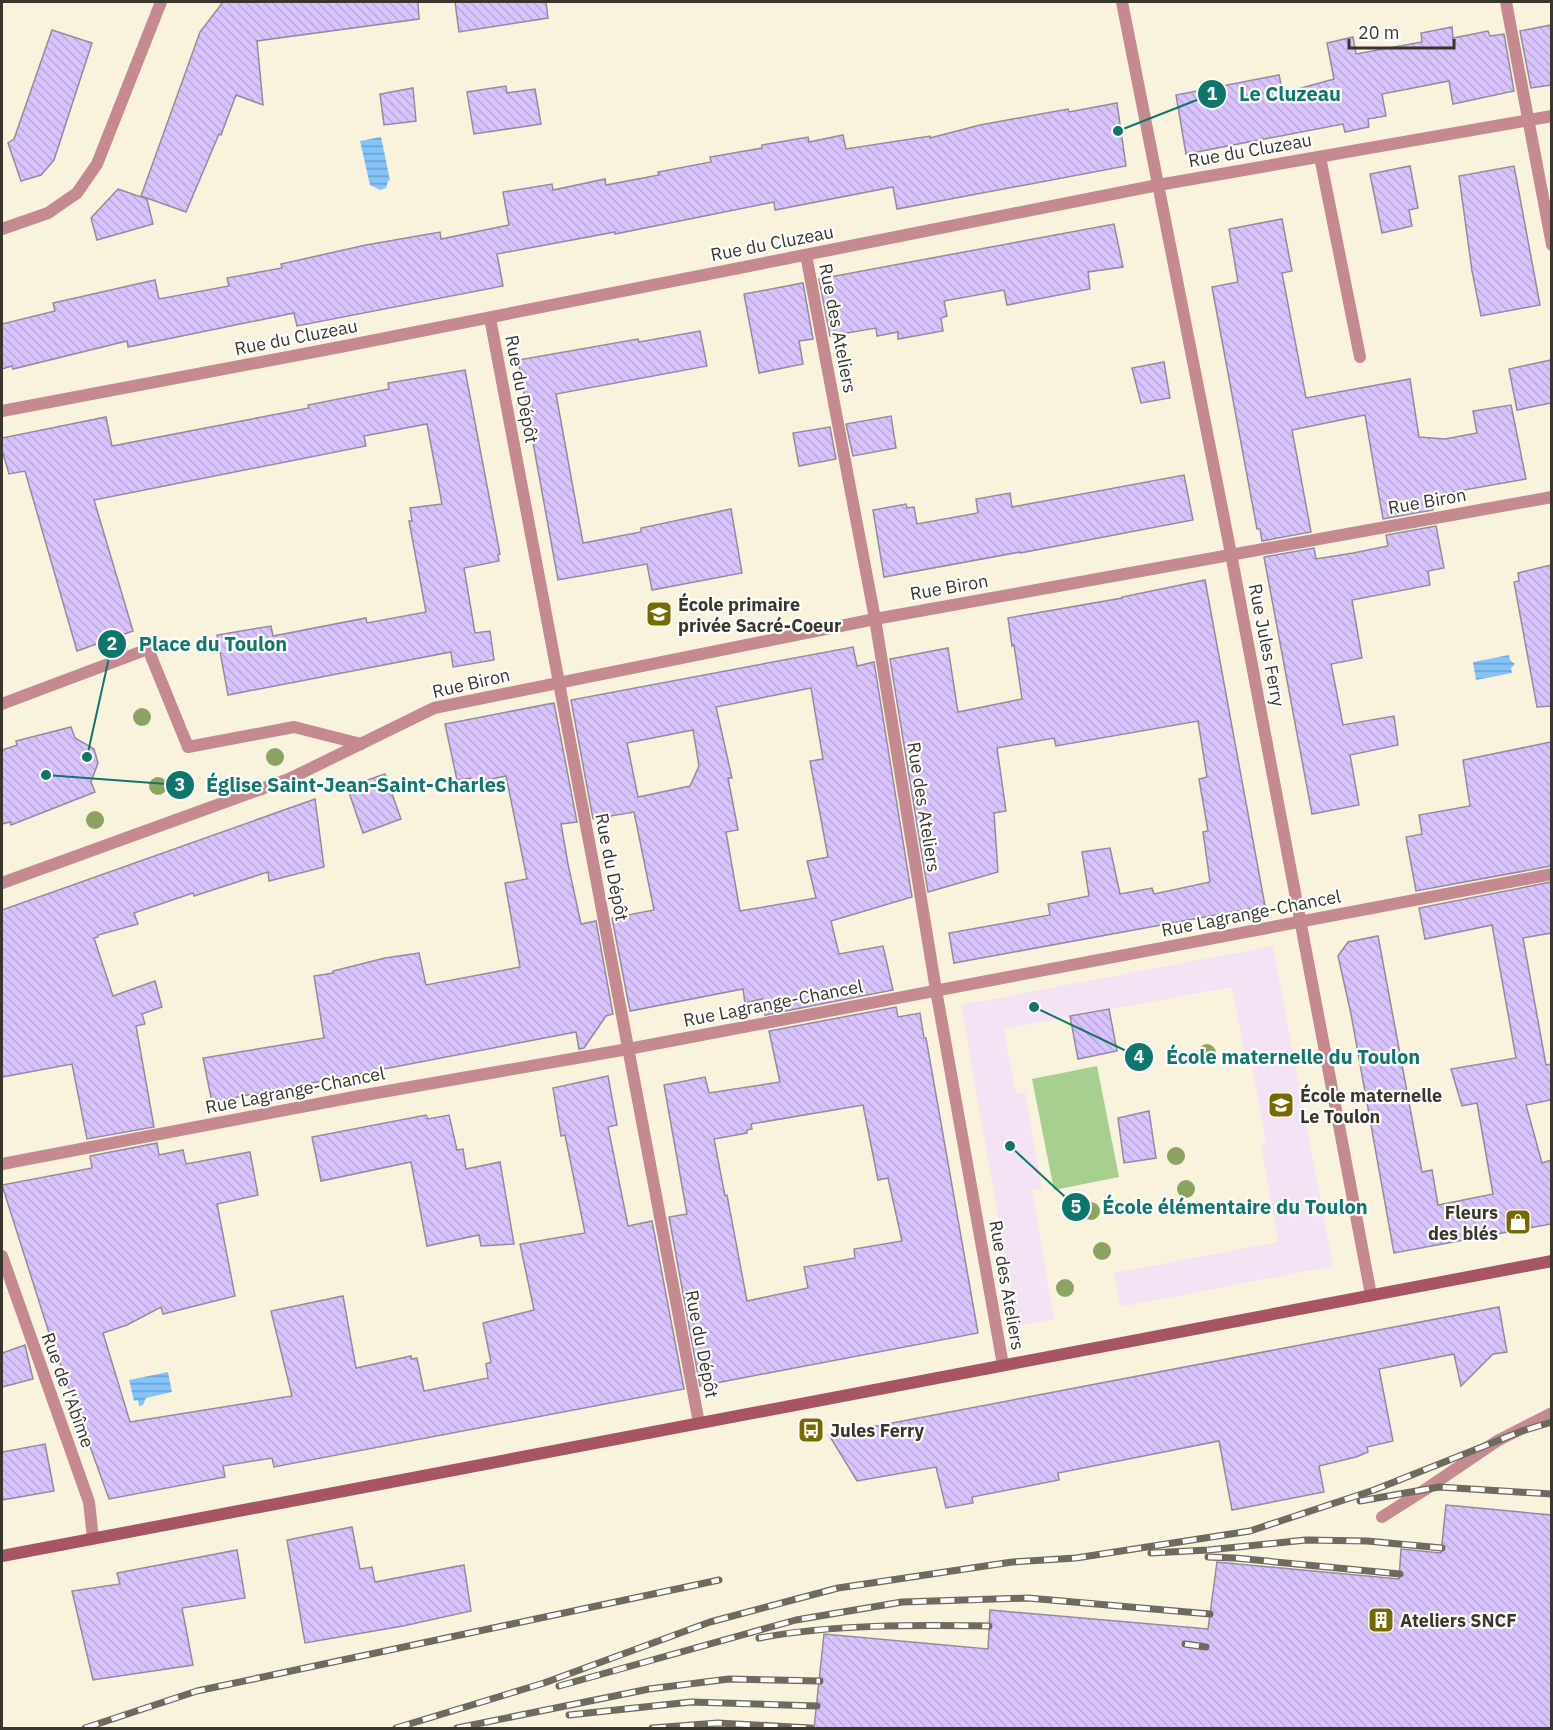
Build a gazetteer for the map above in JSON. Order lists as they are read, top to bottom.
{
  "streets": {
    "street": [
      "Rue du Cluzeau",
      "Rue des Ateliers",
      "Rue du Dépôt",
      "Rue Biron",
      "Rue Jules Ferry",
      "Rue Lagrange-Chancel",
      "Rue de l'Abîme"
    ]
  },
  "crossings": [
    ["Rue du Cluzeau", "Rue des Ateliers"],
    ["Rue du Cluzeau", "Rue du Dépôt"],
    ["Rue du Cluzeau", "Rue Jules Ferry"],
    ["Rue des Ateliers", "Rue Biron"],
    ["Rue des Ateliers", "Rue Lagrange-Chancel"],
    ["Rue du Dépôt", "Rue Biron"],
    ["Rue du Dépôt", "Rue Lagrange-Chancel"],
    ["Rue Biron", "Rue Jules Ferry"],
    ["Rue Jules Ferry", "Rue Lagrange-Chancel"]
  ],
  "places": {
    "other": [
      "Le Cluzeau",
      "Place du Toulon",
      "Église Saint-Jean-Saint-Charles",
      "École maternelle du Toulon",
      "École élémentaire du Toulon"
    ],
    "school or university": ["École primaire privée Sacré-Coeur", "École maternelle Le Toulon"],
    "shop": ["Fleurs des blés"],
    "bus stop": ["Jules Ferry"],
    "building": ["Ateliers SNCF"]
  },
  "scale_bar": "20 m"
}
